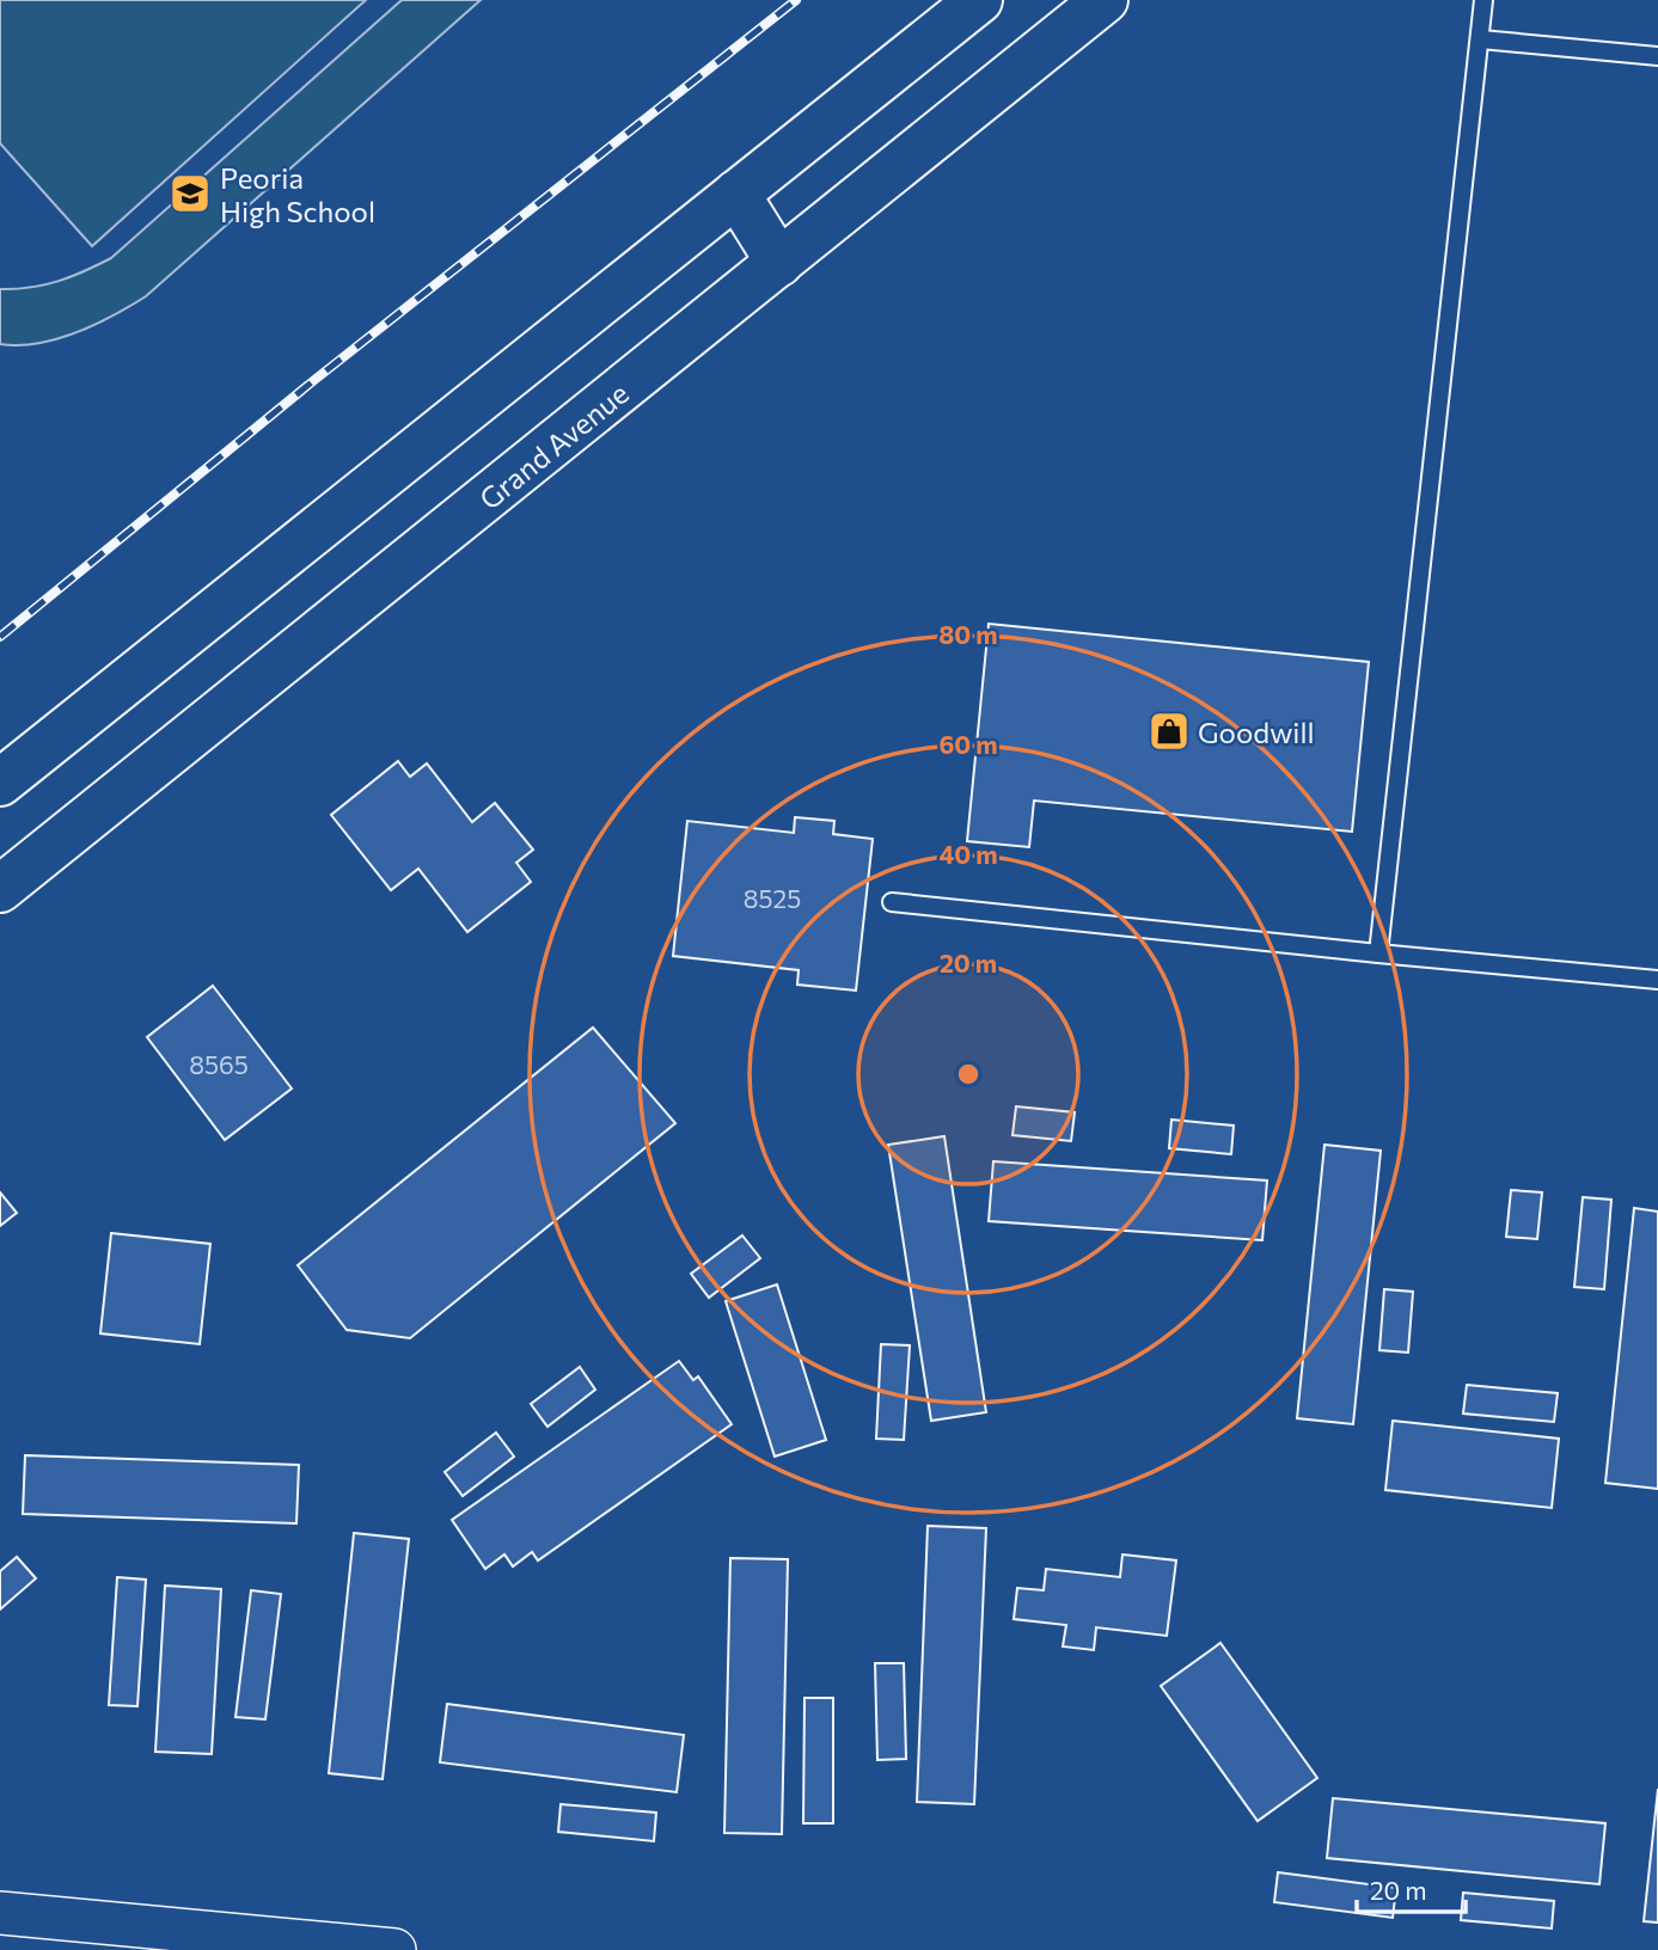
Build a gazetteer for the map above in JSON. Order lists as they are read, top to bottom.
{
  "streets": {
    "highway": ["Grand Avenue"]
  },
  "places": {
    "school or university": ["Peoria High School"],
    "shop": ["Goodwill"]
  },
  "house_numbers": ["8525", "8565"],
  "scale_bar": "20 m",
  "rings": [
    "80 m",
    "60 m",
    "40 m",
    "20 m"
  ]
}
